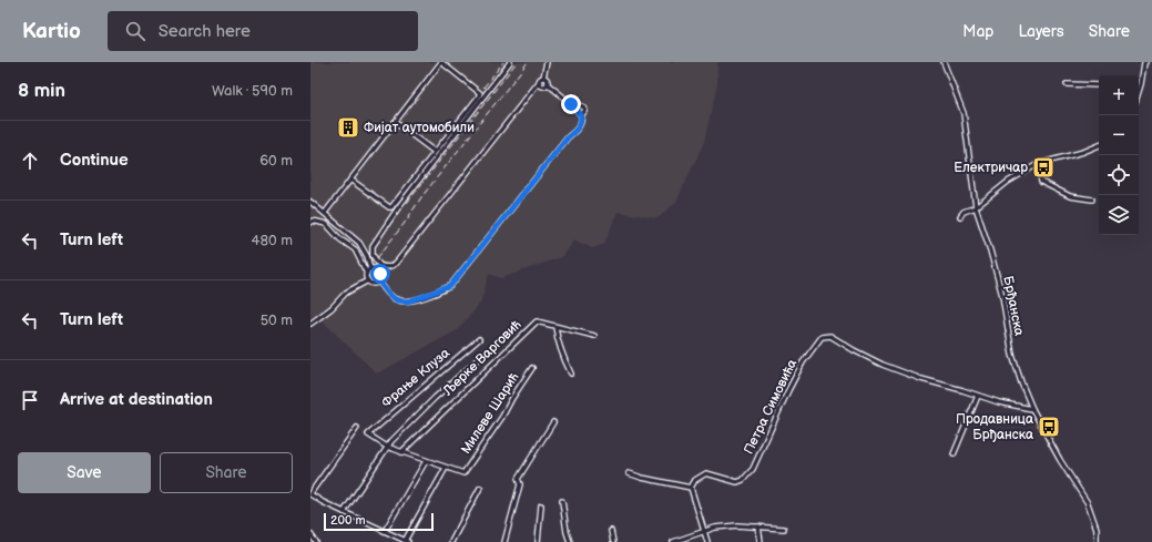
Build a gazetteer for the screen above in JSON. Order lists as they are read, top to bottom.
{
  "streets": {
    "street": [
      "Брђанска",
      "Љерке Варговић",
      "Фрање Клуза",
      "Петра Симовића",
      "Милеве Шарић"
    ]
  },
  "crossings": [
    ["Брђанска", "Петра Симовића"],
    ["Љерке Варговић", "Милеве Шарић"],
    ["Фрање Клуза", "Милеве Шарић"]
  ],
  "places": {
    "building": ["Фијат аутомобили"],
    "bus stop": ["Електричар", "Продавница Брђанска"]
  },
  "scale_bar": "200 m",
  "page": {
    "header": "Kartio",
    "search": "Search here",
    "nav": ["Map", "Layers", "Share"],
    "heading": ["8 min", "Walk · 590 m"],
    "map_buttons": ["+", "−"],
    "list": [
      ["Continue", "60 m"],
      ["Turn left", "480 m"],
      ["Turn left", "50 m"],
      "Arrive at destination"
    ],
    "buttons": ["Save", "Share"],
    "scale": "200 m"
  }
}
